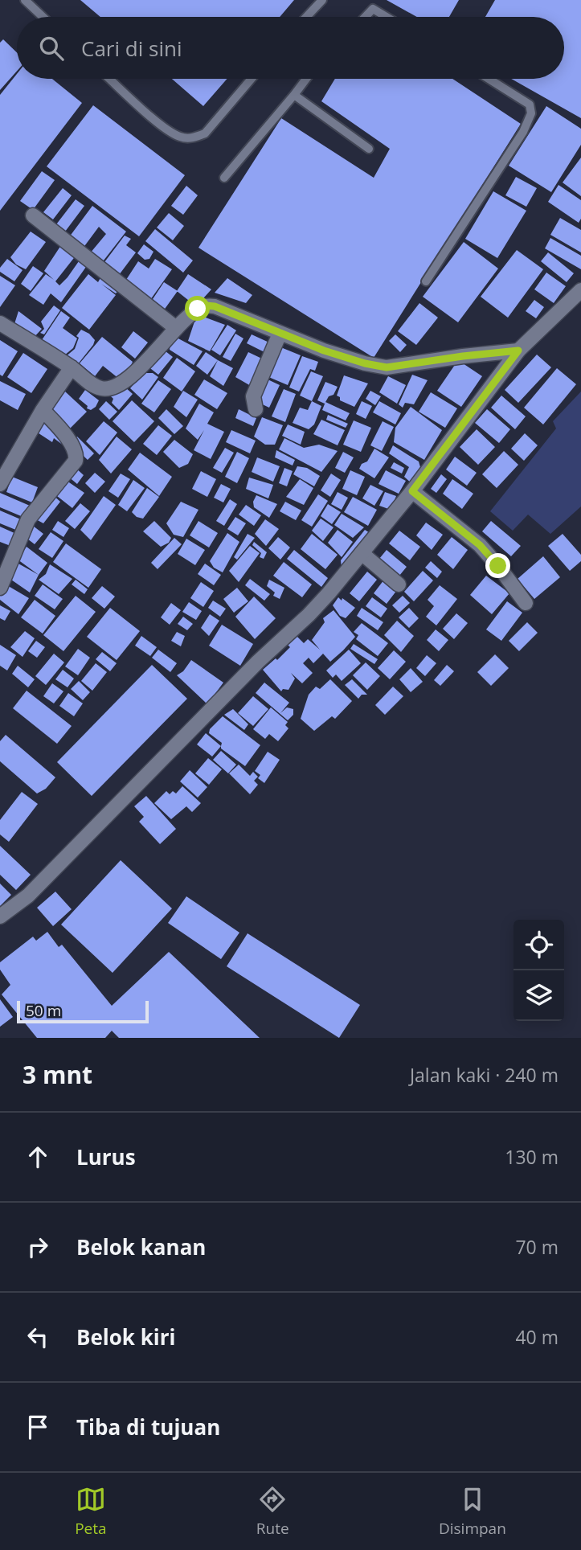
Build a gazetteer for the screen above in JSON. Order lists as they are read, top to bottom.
{
  "scale_bar": "50 m",
  "page": {
    "search": "Cari di sini",
    "scale": "50 m",
    "heading": ["3 mnt", "Jalan kaki · 240 m"],
    "list": [
      ["Lurus", "130 m"],
      ["Belok kanan", "70 m"],
      ["Belok kiri", "40 m"],
      "Tiba di tujuan"
    ],
    "nav": ["Peta", "Rute", "Disimpan"]
  }
}
